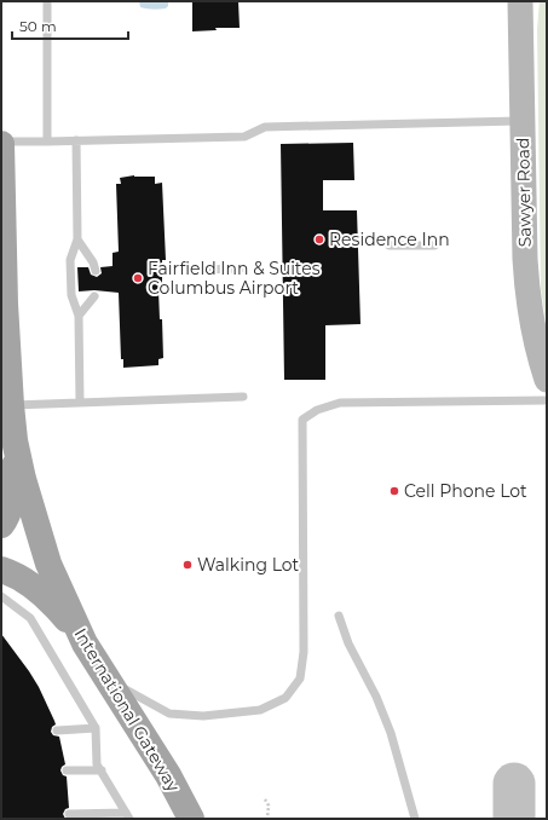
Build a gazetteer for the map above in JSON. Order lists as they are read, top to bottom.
{
  "streets": {
    "main road": ["International Gateway"],
    "street": ["Sawyer Road"]
  },
  "places": [
    "Residence Inn",
    "Fairfield Inn & Suites Columbus Airport",
    "Cell Phone Lot",
    "Walking Lot"
  ],
  "scale_bar": "50 m"
}
